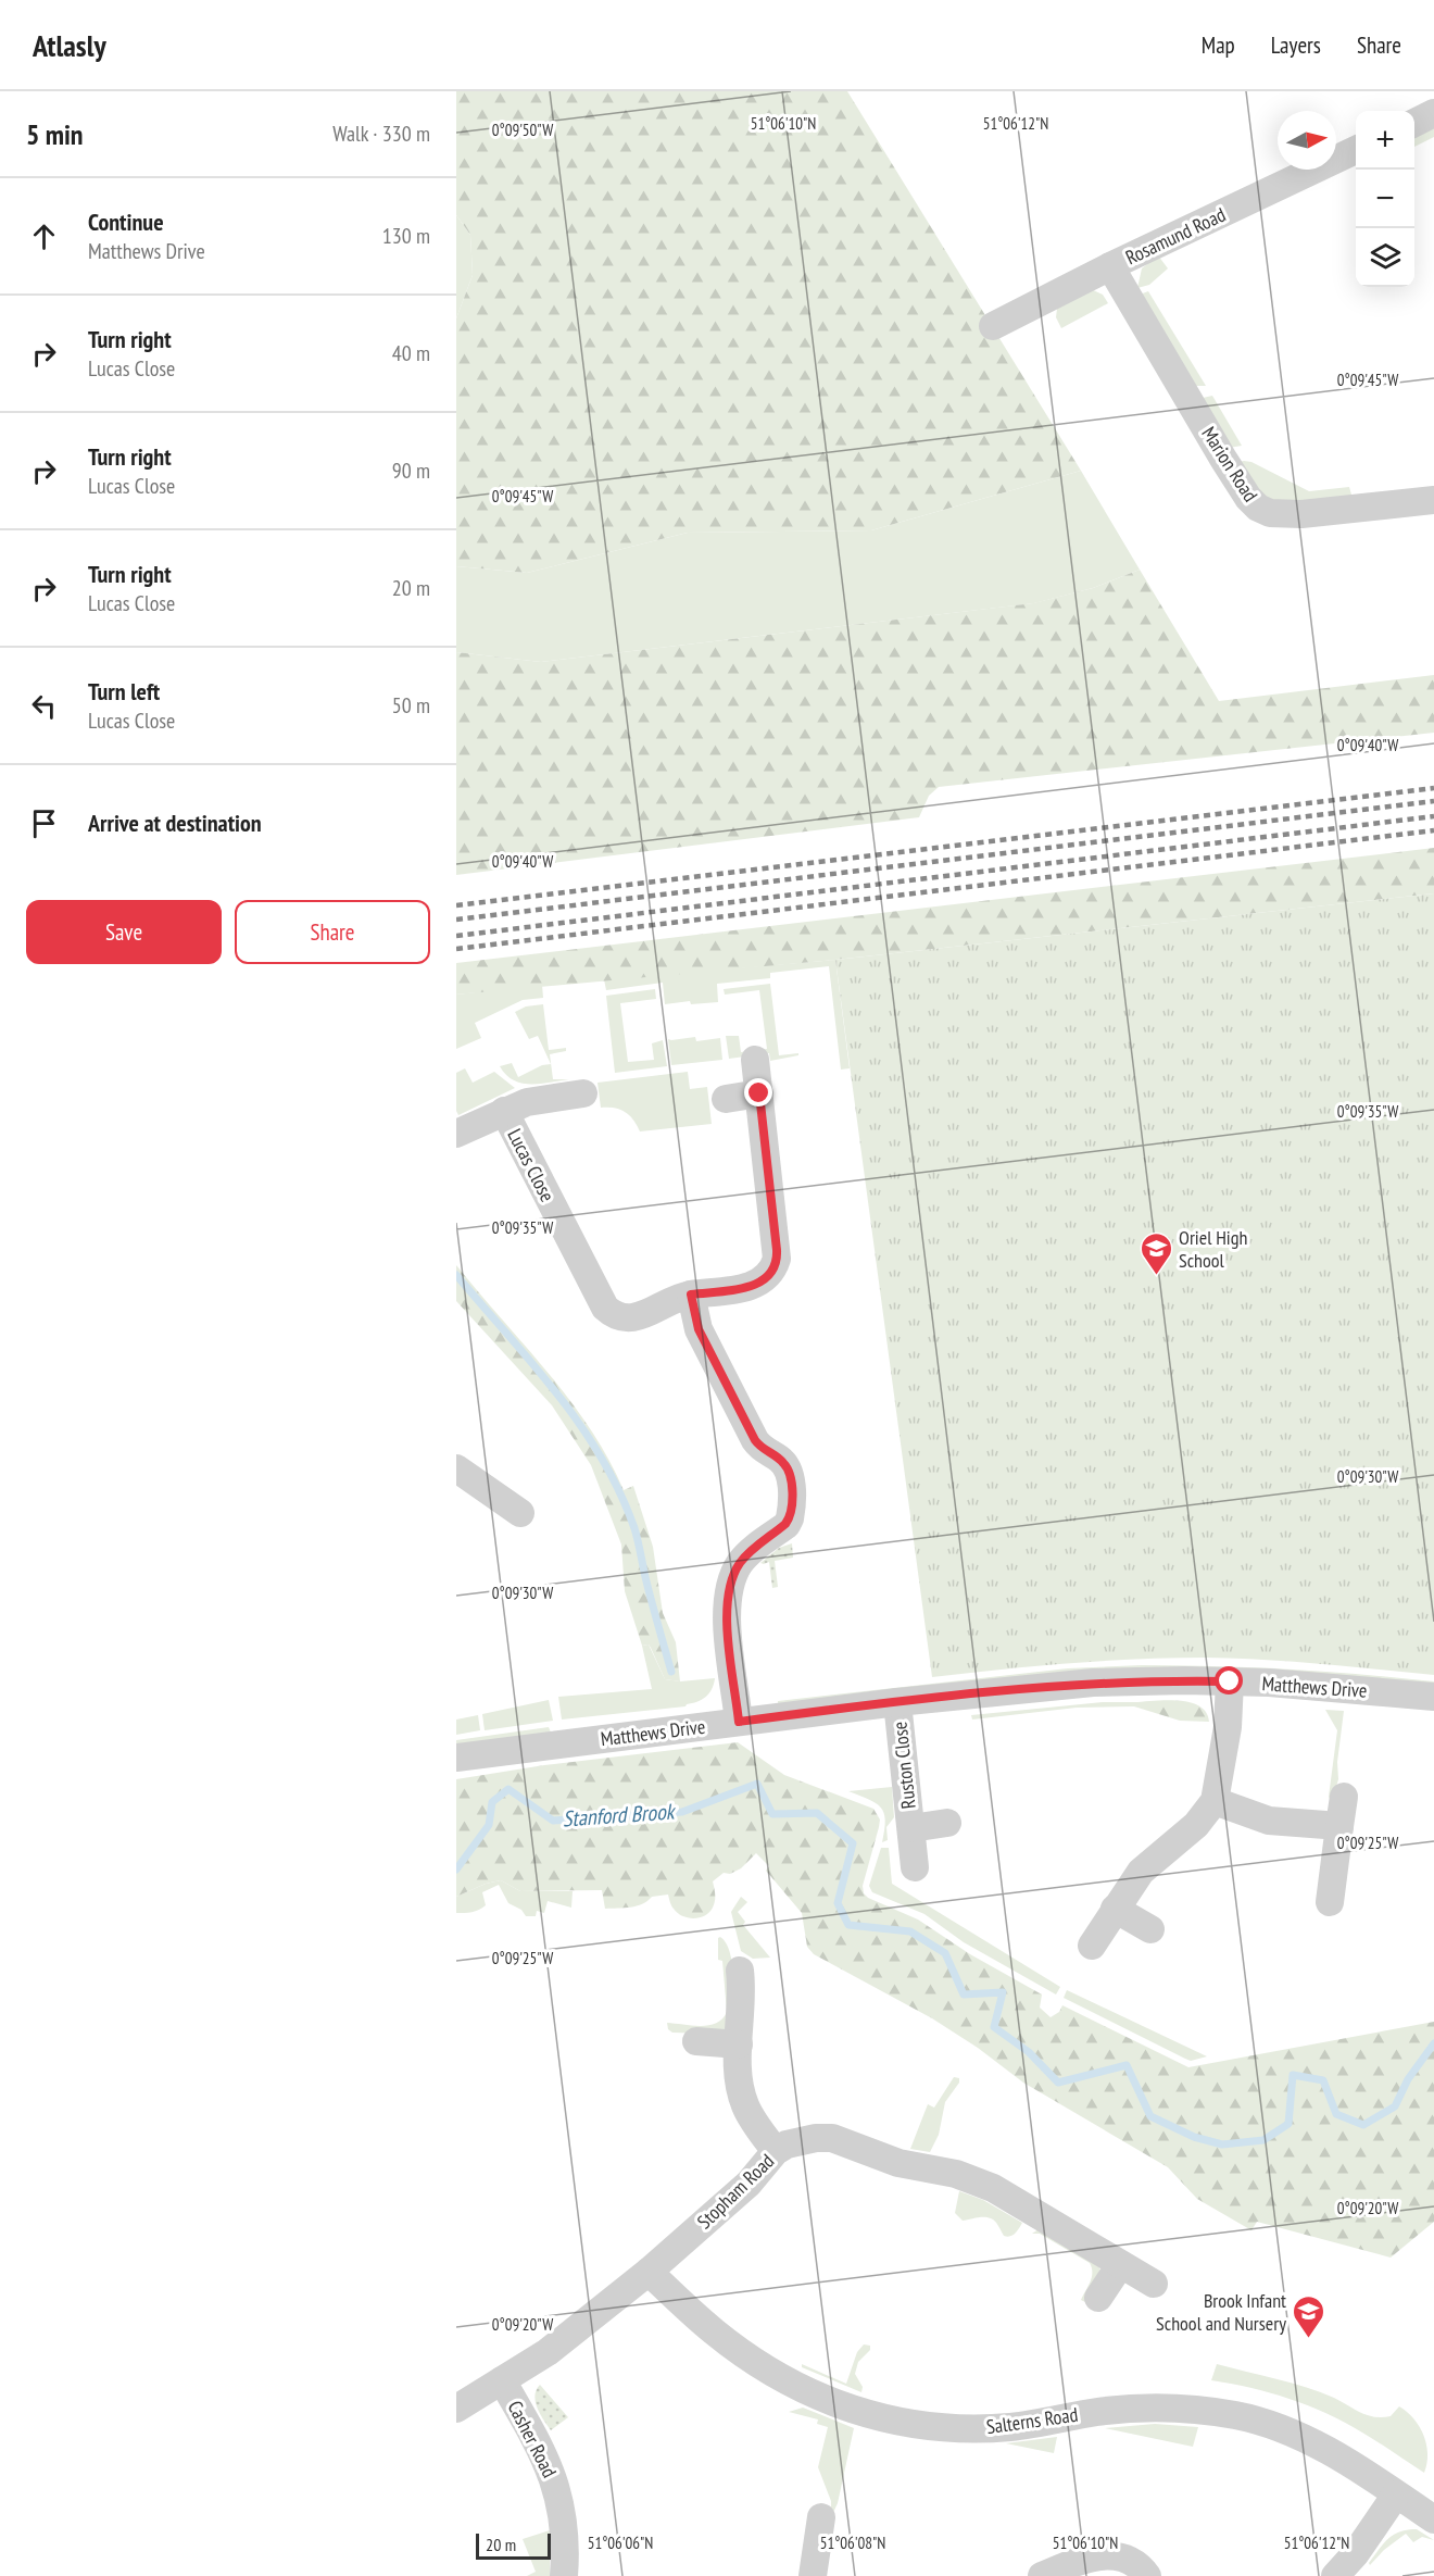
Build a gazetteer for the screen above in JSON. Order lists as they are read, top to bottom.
{
  "streets": {
    "street": [
      "Rosamund Road",
      "Marion Road",
      "Lucas Close",
      "Matthews Drive",
      "Ruston Close",
      "Stopham Road",
      "Salterns Road",
      "Casher Road"
    ]
  },
  "crossings": [
    ["Rosamund Road", "Marion Road"],
    ["Matthews Drive", "Ruston Close"],
    ["Stopham Road", "Salterns Road"],
    ["Stopham Road", "Casher Road"]
  ],
  "water": ["Stanford Brook"],
  "places": {
    "school or university": ["Oriel High School", "Brook Infant School and Nursery"]
  },
  "scale_bar": "20 m",
  "north": "right",
  "page": {
    "header": "Atlasly",
    "nav": ["Map", "Layers", "Share"],
    "heading": ["5 min", "Walk · 330 m"],
    "map_buttons": ["+", "−"],
    "list": [
      ["Continue", "Matthews Drive", "130 m"],
      ["Turn right", "Lucas Close", "40 m"],
      ["Turn right", "Lucas Close", "90 m"],
      ["Turn right", "Lucas Close", "20 m"],
      ["Turn left", "Lucas Close", "50 m"],
      "Arrive at destination"
    ],
    "buttons": ["Save", "Share"],
    "scale": "20 m"
  },
  "coordinates": [
    "51°06'10\"N",
    "51°06'12\"N",
    "0°09'50\"W",
    "0°09'45\"W",
    "0°09'40\"W",
    "0°09'35\"W",
    "0°09'30\"W",
    "0°09'25\"W",
    "0°09'20\"W",
    "51°06'06\"N",
    "51°06'08\"N"
  ]
}
